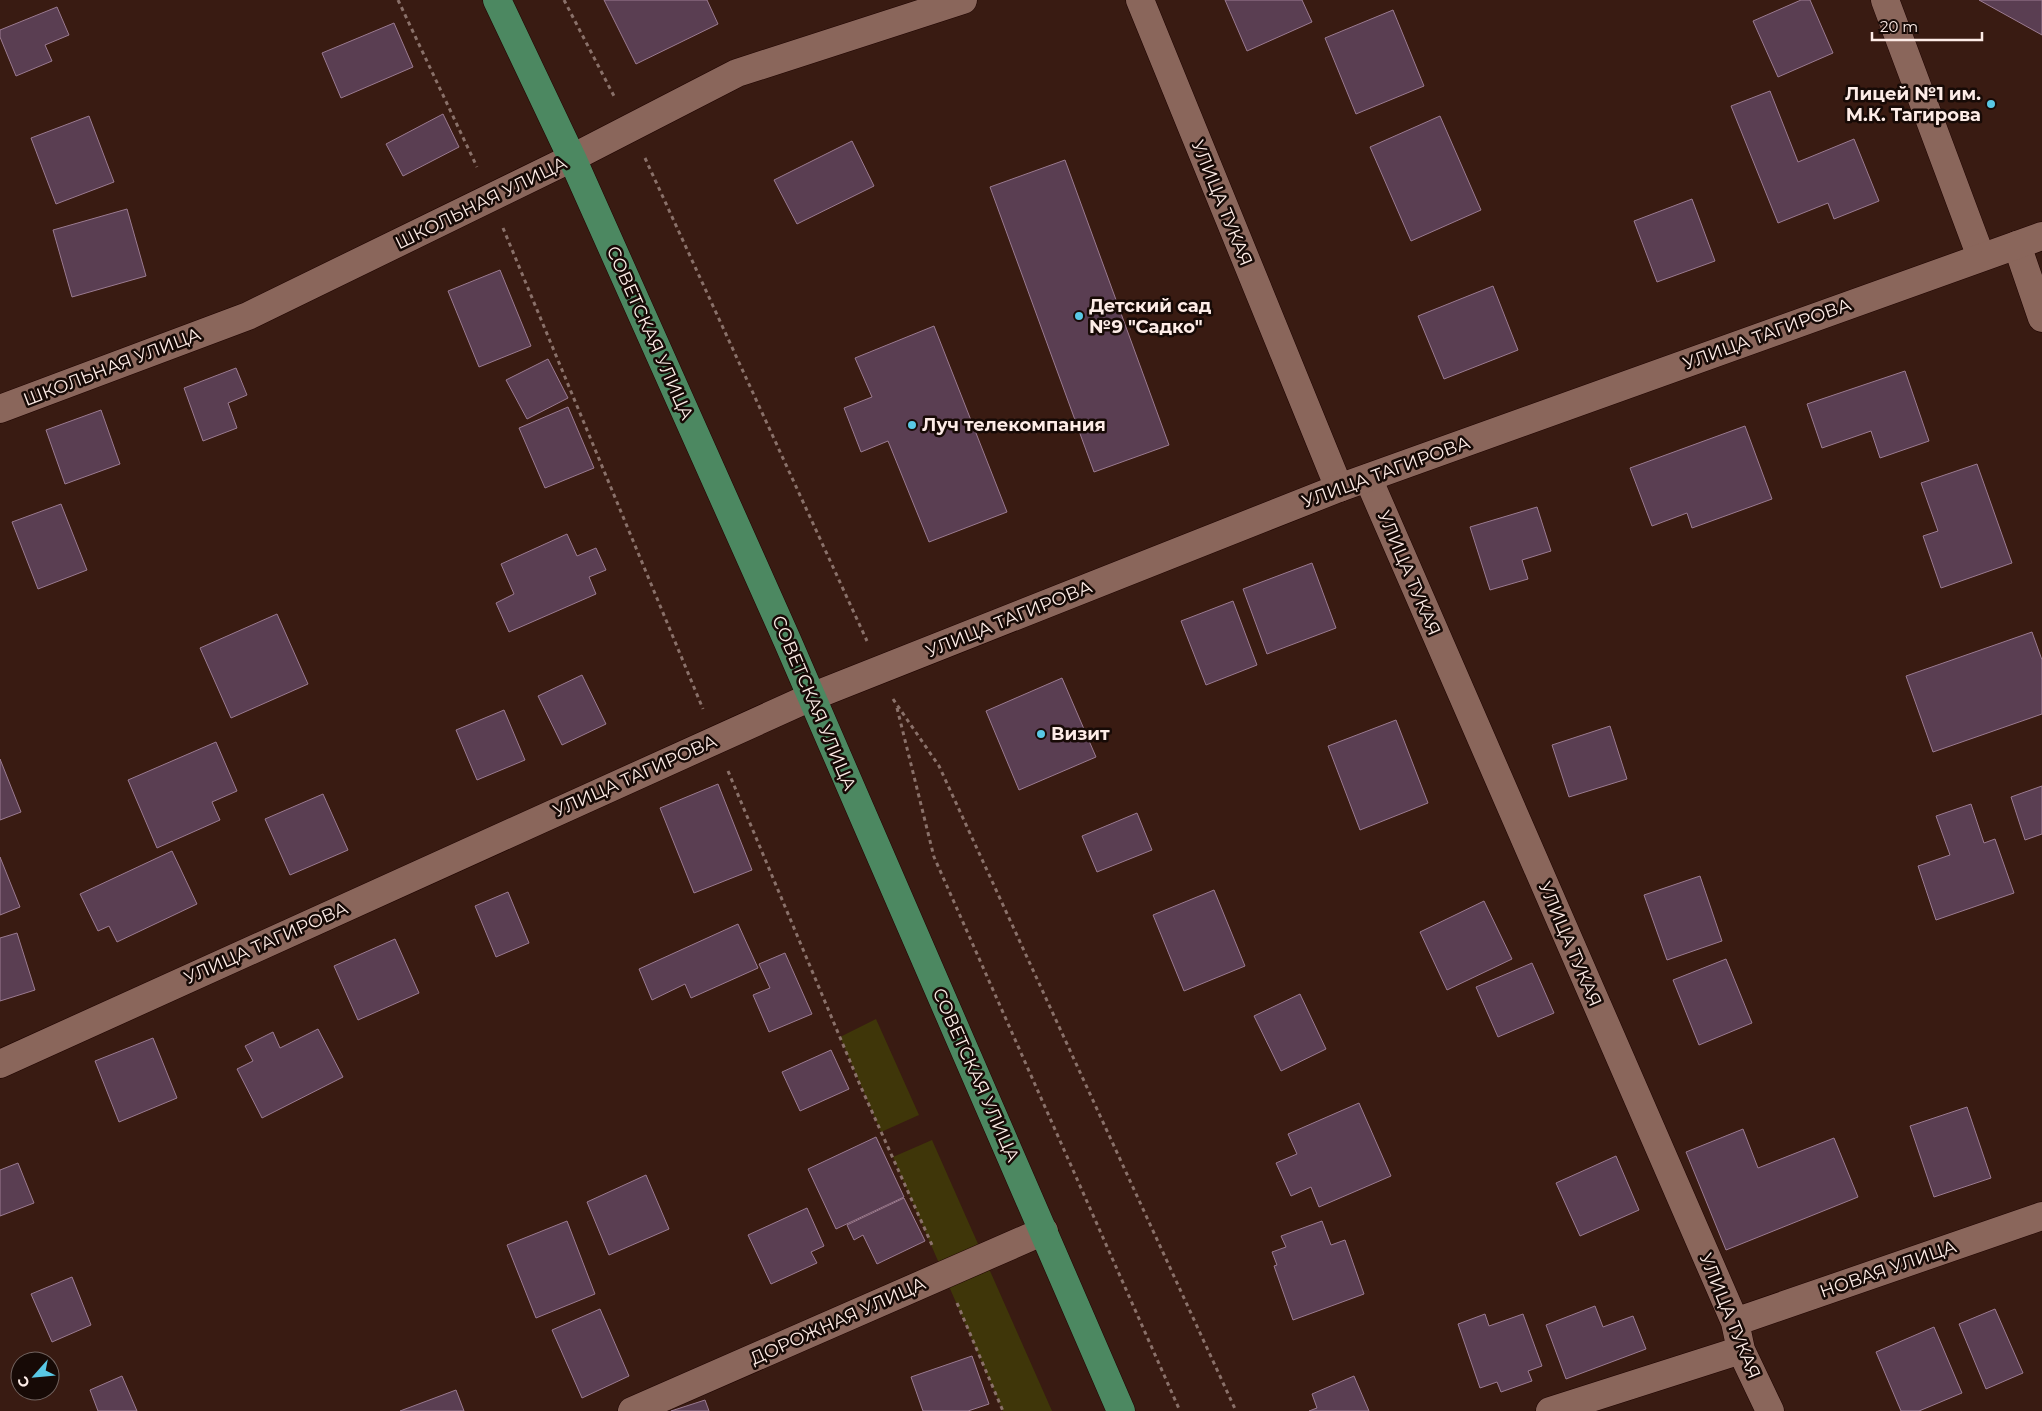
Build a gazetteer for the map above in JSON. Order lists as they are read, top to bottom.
{
  "streets": {
    "main road": ["СОВЕТСКАЯ УЛИЦА"],
    "street": [
      "ШКОЛЬНАЯ УЛИЦА",
      "УЛИЦА ТУКАЯ",
      "УЛИЦА ТАГИРОВА",
      "НОВАЯ УЛИЦА",
      "ДОРОЖНАЯ УЛИЦА"
    ]
  },
  "crossings": [
    ["ШКОЛЬНАЯ УЛИЦА", "СОВЕТСКАЯ УЛИЦА"],
    ["УЛИЦА ТУКАЯ", "УЛИЦА ТАГИРОВА"],
    ["УЛИЦА ТУКАЯ", "НОВАЯ УЛИЦА"],
    ["СОВЕТСКАЯ УЛИЦА", "УЛИЦА ТАГИРОВА"],
    ["СОВЕТСКАЯ УЛИЦА", "ДОРОЖНАЯ УЛИЦА"]
  ],
  "places": [
    "Лицей №1 им. М.К. Тагирова",
    "Детский сад №9 \"Садко\"",
    "Луч телекомпания",
    "Визит"
  ],
  "scale_bar": "20 m",
  "north": "bottom left"
}
